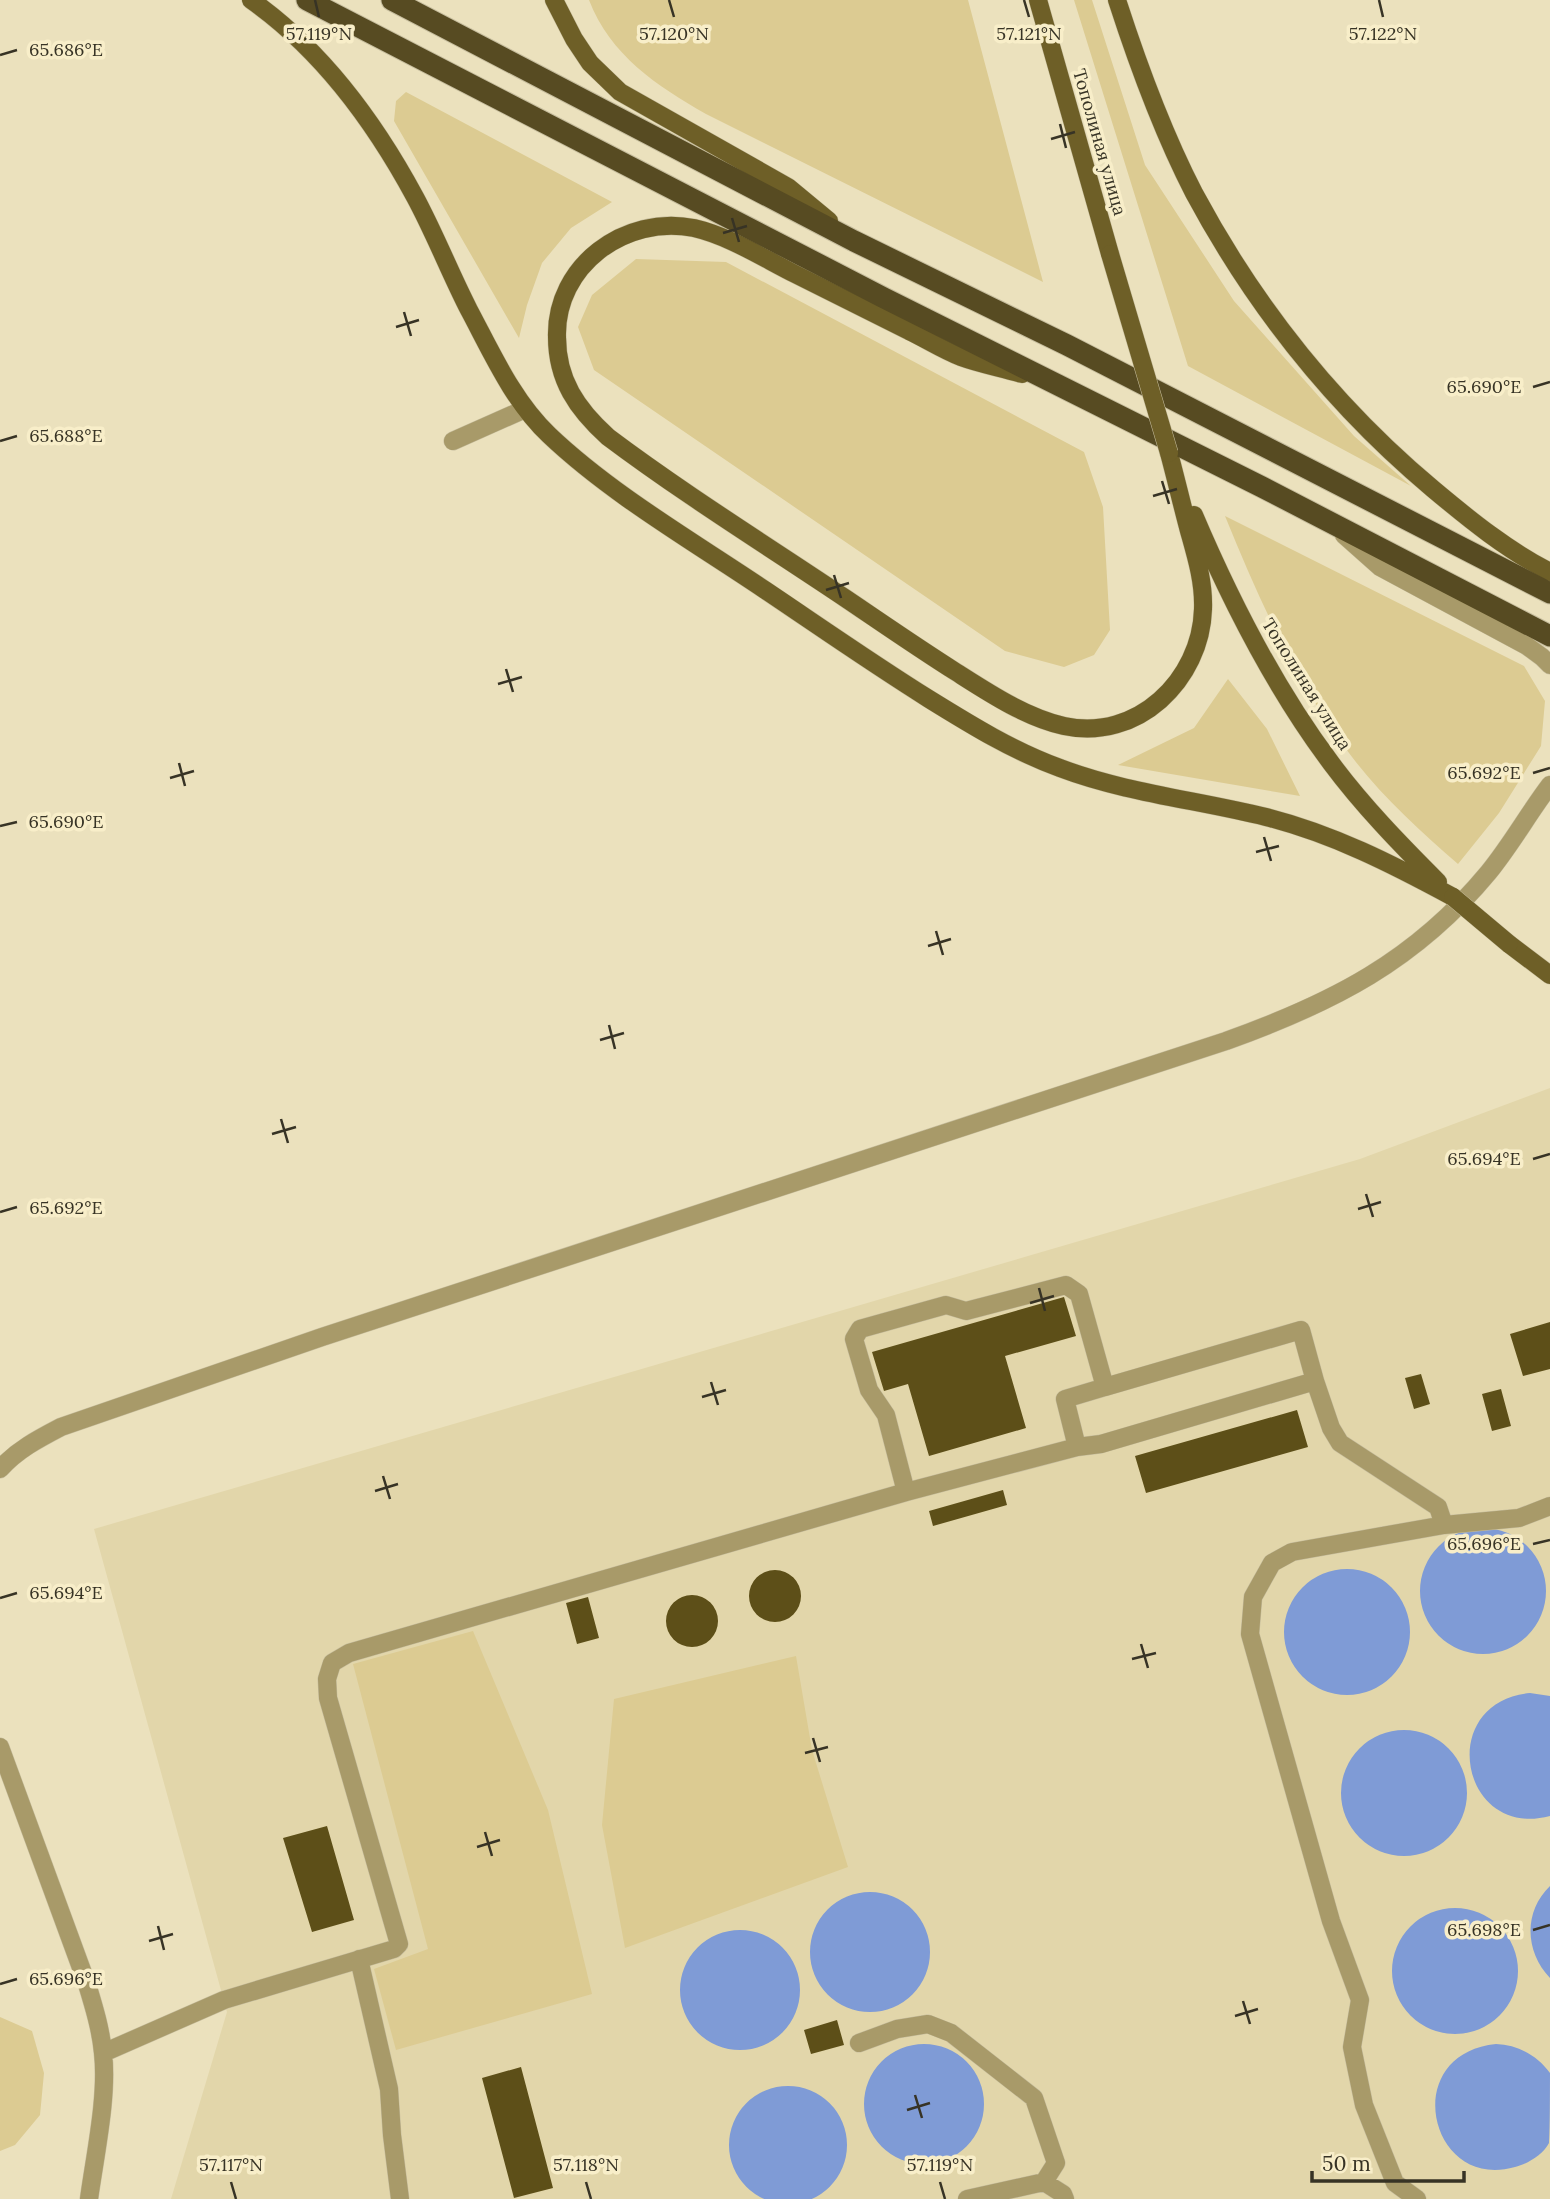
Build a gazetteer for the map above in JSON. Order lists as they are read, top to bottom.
{
  "streets": {
    "main road": ["Тополиная улица"]
  },
  "scale_bar": "50 m",
  "coordinates": [
    "57.119°N",
    "57.120°N",
    "57.121°N",
    "57.122°N",
    "65.686°E",
    "65.690°E",
    "65.688°E",
    "65.692°E",
    "65.694°E",
    "65.696°E",
    "65.698°E",
    "57.117°N",
    "57.118°N"
  ]
}
